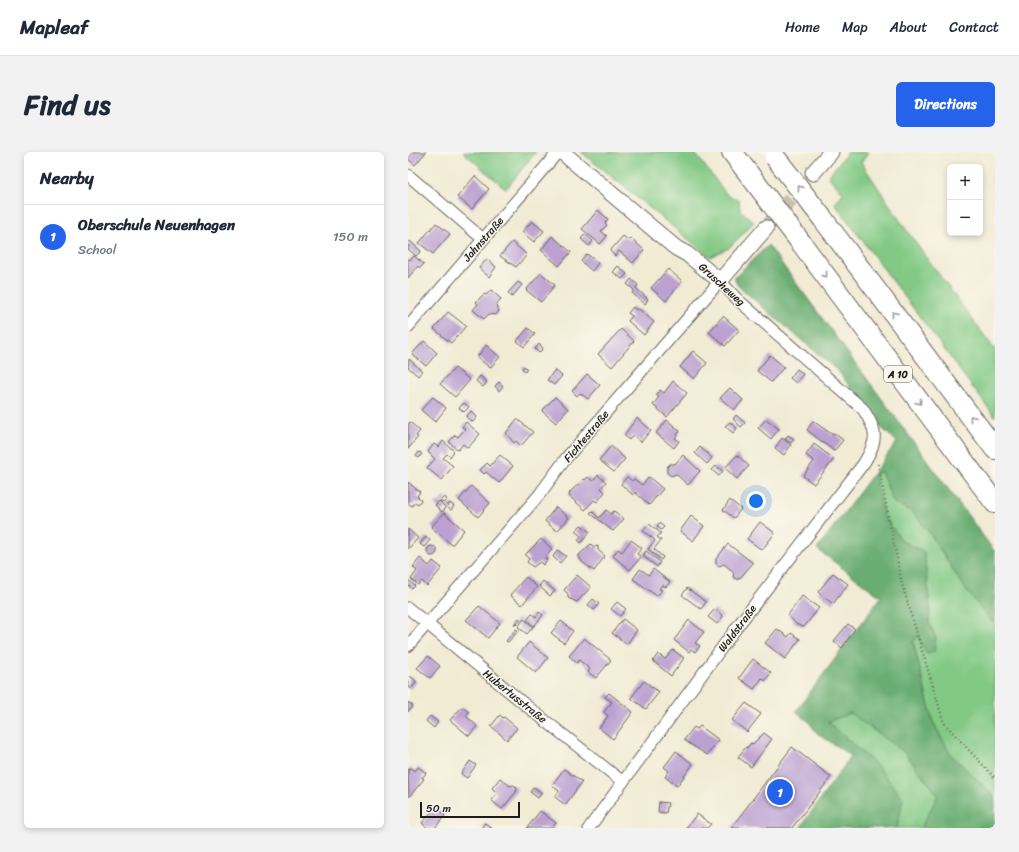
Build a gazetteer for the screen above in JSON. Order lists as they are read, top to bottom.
{
  "streets": {
    "highway": ["A 10"],
    "street": [
      "Jahnstraße",
      "Gruscheweg",
      "Fichtestraße",
      "Waldstraße",
      "Hubertusstraße"
    ]
  },
  "crossings": [
    ["Gruscheweg", "Fichtestraße"],
    ["Gruscheweg", "Waldstraße"],
    ["Fichtestraße", "Hubertusstraße"],
    ["Waldstraße", "Hubertusstraße"]
  ],
  "scale_bar": "50 m",
  "page": {
    "header": "Mapleaf",
    "nav": [
      "Home",
      "Map",
      "About",
      "Contact"
    ],
    "title": "Find us",
    "buttons": "Directions",
    "heading": "Nearby",
    "map_buttons": ["+", "−"],
    "list": [
      {
        "mark": "1",
        "name": "Oberschule Neuenhagen",
        "note": "School",
        "value": "150 m"
      }
    ],
    "pins": "1",
    "scale": "50 m"
  }
}
